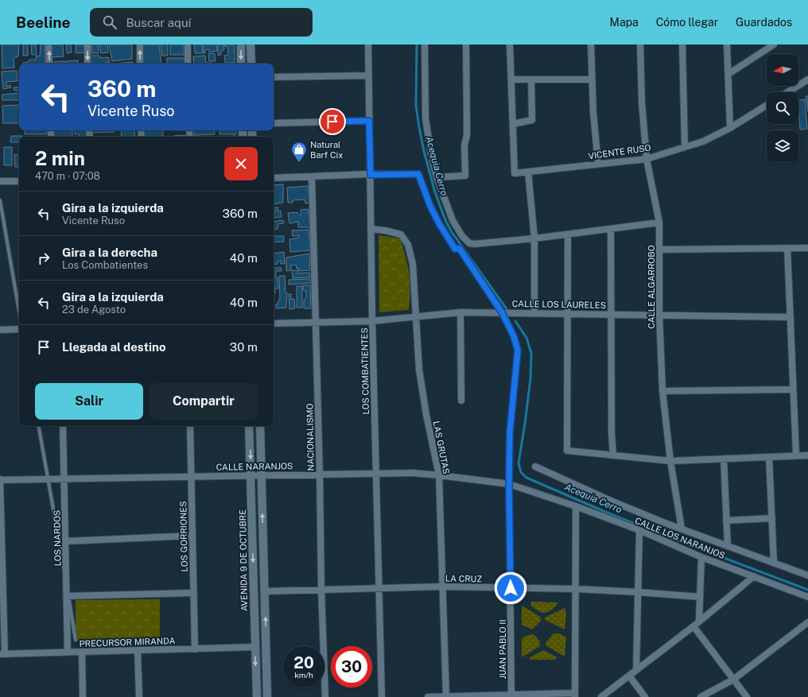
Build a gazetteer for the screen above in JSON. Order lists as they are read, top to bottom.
{
  "streets": {
    "street": [
      "VICENTE RUSO",
      "CALLE ALGARROBO",
      "CALLE LOS LAURELES",
      "LOS COMBATIENTES",
      "NACIONALISMO",
      "LAS GRUTAS",
      "CALLE NARANJOS",
      "LOS GORRIONES",
      "LOS NARDOS",
      "CALLE LOS NARANJOS",
      "AVENIDA 9 DE OCTUBRE",
      "LA CRUZ",
      "PRECURSOR MIRANDA",
      "JUAN PABLO II"
    ]
  },
  "crossings": [
    ["VICENTE RUSO", "CALLE ALGARROBO"],
    ["CALLE ALGARROBO", "CALLE LOS LAURELES"],
    ["CALLE LOS LAURELES", "LOS COMBATIENTES"],
    ["CALLE LOS LAURELES", "NACIONALISMO"],
    ["CALLE LOS LAURELES", "LAS GRUTAS"],
    ["CALLE LOS LAURELES", "JUAN PABLO II"],
    ["LOS COMBATIENTES", "LAS GRUTAS"],
    ["LOS COMBATIENTES", "CALLE NARANJOS"],
    ["LOS COMBATIENTES", "LA CRUZ"],
    ["LOS COMBATIENTES", "JUAN PABLO II"],
    ["NACIONALISMO", "CALLE NARANJOS"],
    ["NACIONALISMO", "LA CRUZ"],
    ["LAS GRUTAS", "CALLE NARANJOS"],
    ["LAS GRUTAS", "LA CRUZ"],
    ["CALLE NARANJOS", "LOS GORRIONES"],
    ["CALLE NARANJOS", "LOS NARDOS"],
    ["CALLE NARANJOS", "CALLE LOS NARANJOS"],
    ["CALLE NARANJOS", "AVENIDA 9 DE OCTUBRE"],
    ["CALLE NARANJOS", "JUAN PABLO II"],
    ["LOS GORRIONES", "PRECURSOR MIRANDA"],
    ["LOS NARDOS", "PRECURSOR MIRANDA"],
    ["CALLE LOS NARANJOS", "JUAN PABLO II"],
    ["AVENIDA 9 DE OCTUBRE", "PRECURSOR MIRANDA"],
    ["LA CRUZ", "JUAN PABLO II"]
  ],
  "water": ["Acequia Cerro"],
  "places": {
    "shop": ["Natural Barf Cix"]
  },
  "north": "left",
  "page": {
    "header": "Beeline",
    "search": "Buscar aquí",
    "nav": ["Mapa", "Cómo llegar", "Guardados"],
    "turn": ["360 m", "Vicente Ruso"],
    "heading": ["2 min", "470 m · 07:08"],
    "list": [
      {
        "name": "Gira a la izquierda",
        "note": "Vicente Ruso",
        "value": "360 m"
      },
      {
        "name": "Gira a la derecha",
        "note": "Los Combatientes",
        "value": "40 m"
      },
      {
        "name": "Gira a la izquierda",
        "note": "23 de Agosto",
        "value": "40 m"
      },
      {
        "name": "Llegada al destino",
        "value": "30 m"
      }
    ],
    "buttons": ["Salir", "Compartir"],
    "speed": "20 km/h",
    "limit": "30"
  }
}
